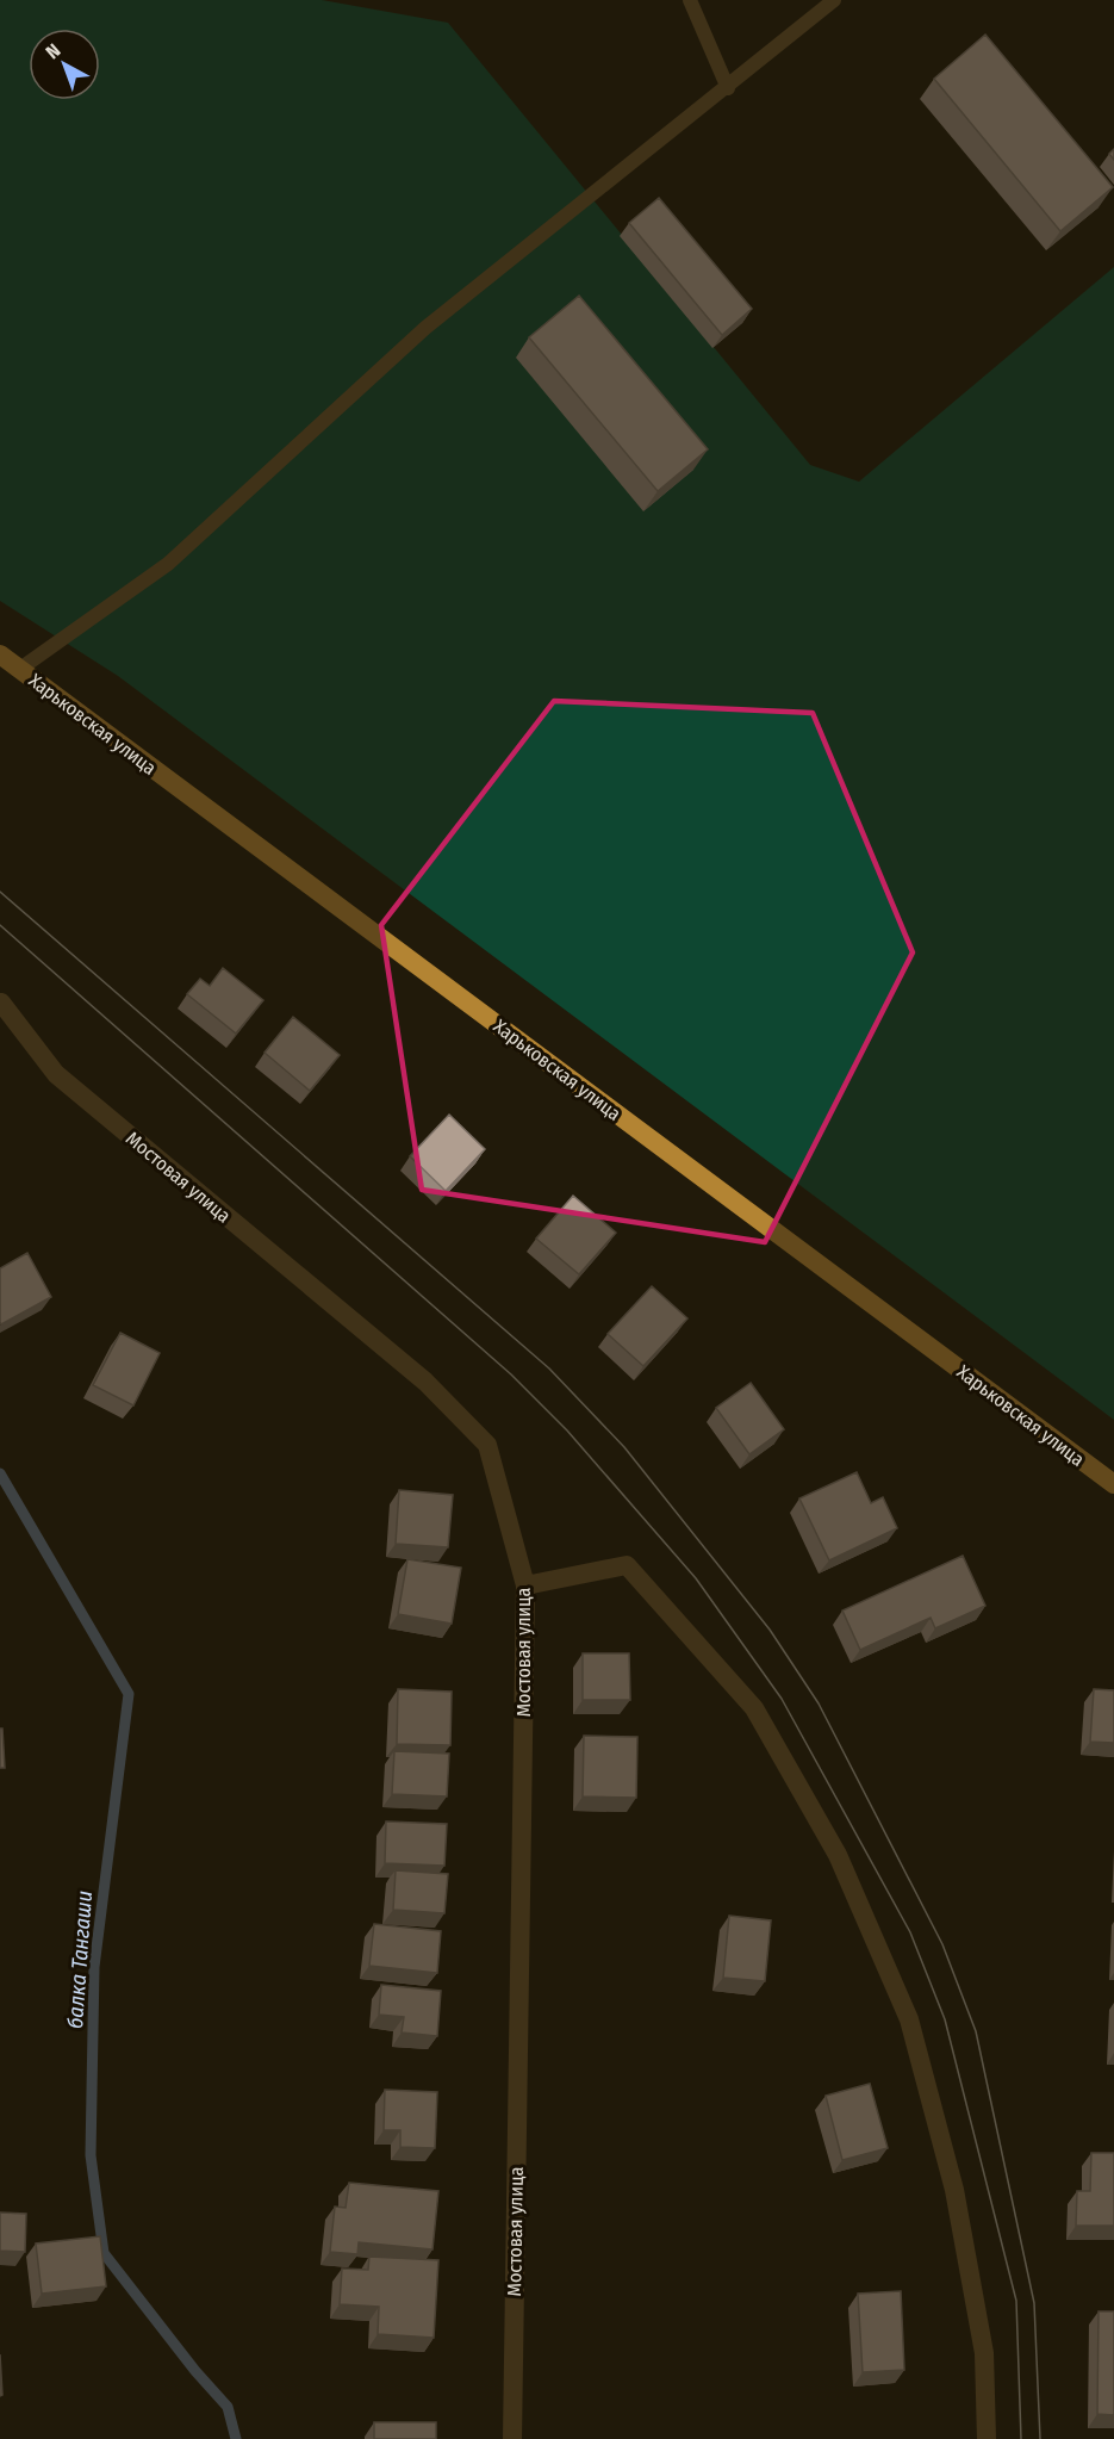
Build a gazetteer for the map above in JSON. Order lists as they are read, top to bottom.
{
  "streets": {
    "main road": ["Харьковская улица"],
    "street": ["Мостовая улица"]
  },
  "water": ["балка Тангаши"],
  "north": "top left"
}
